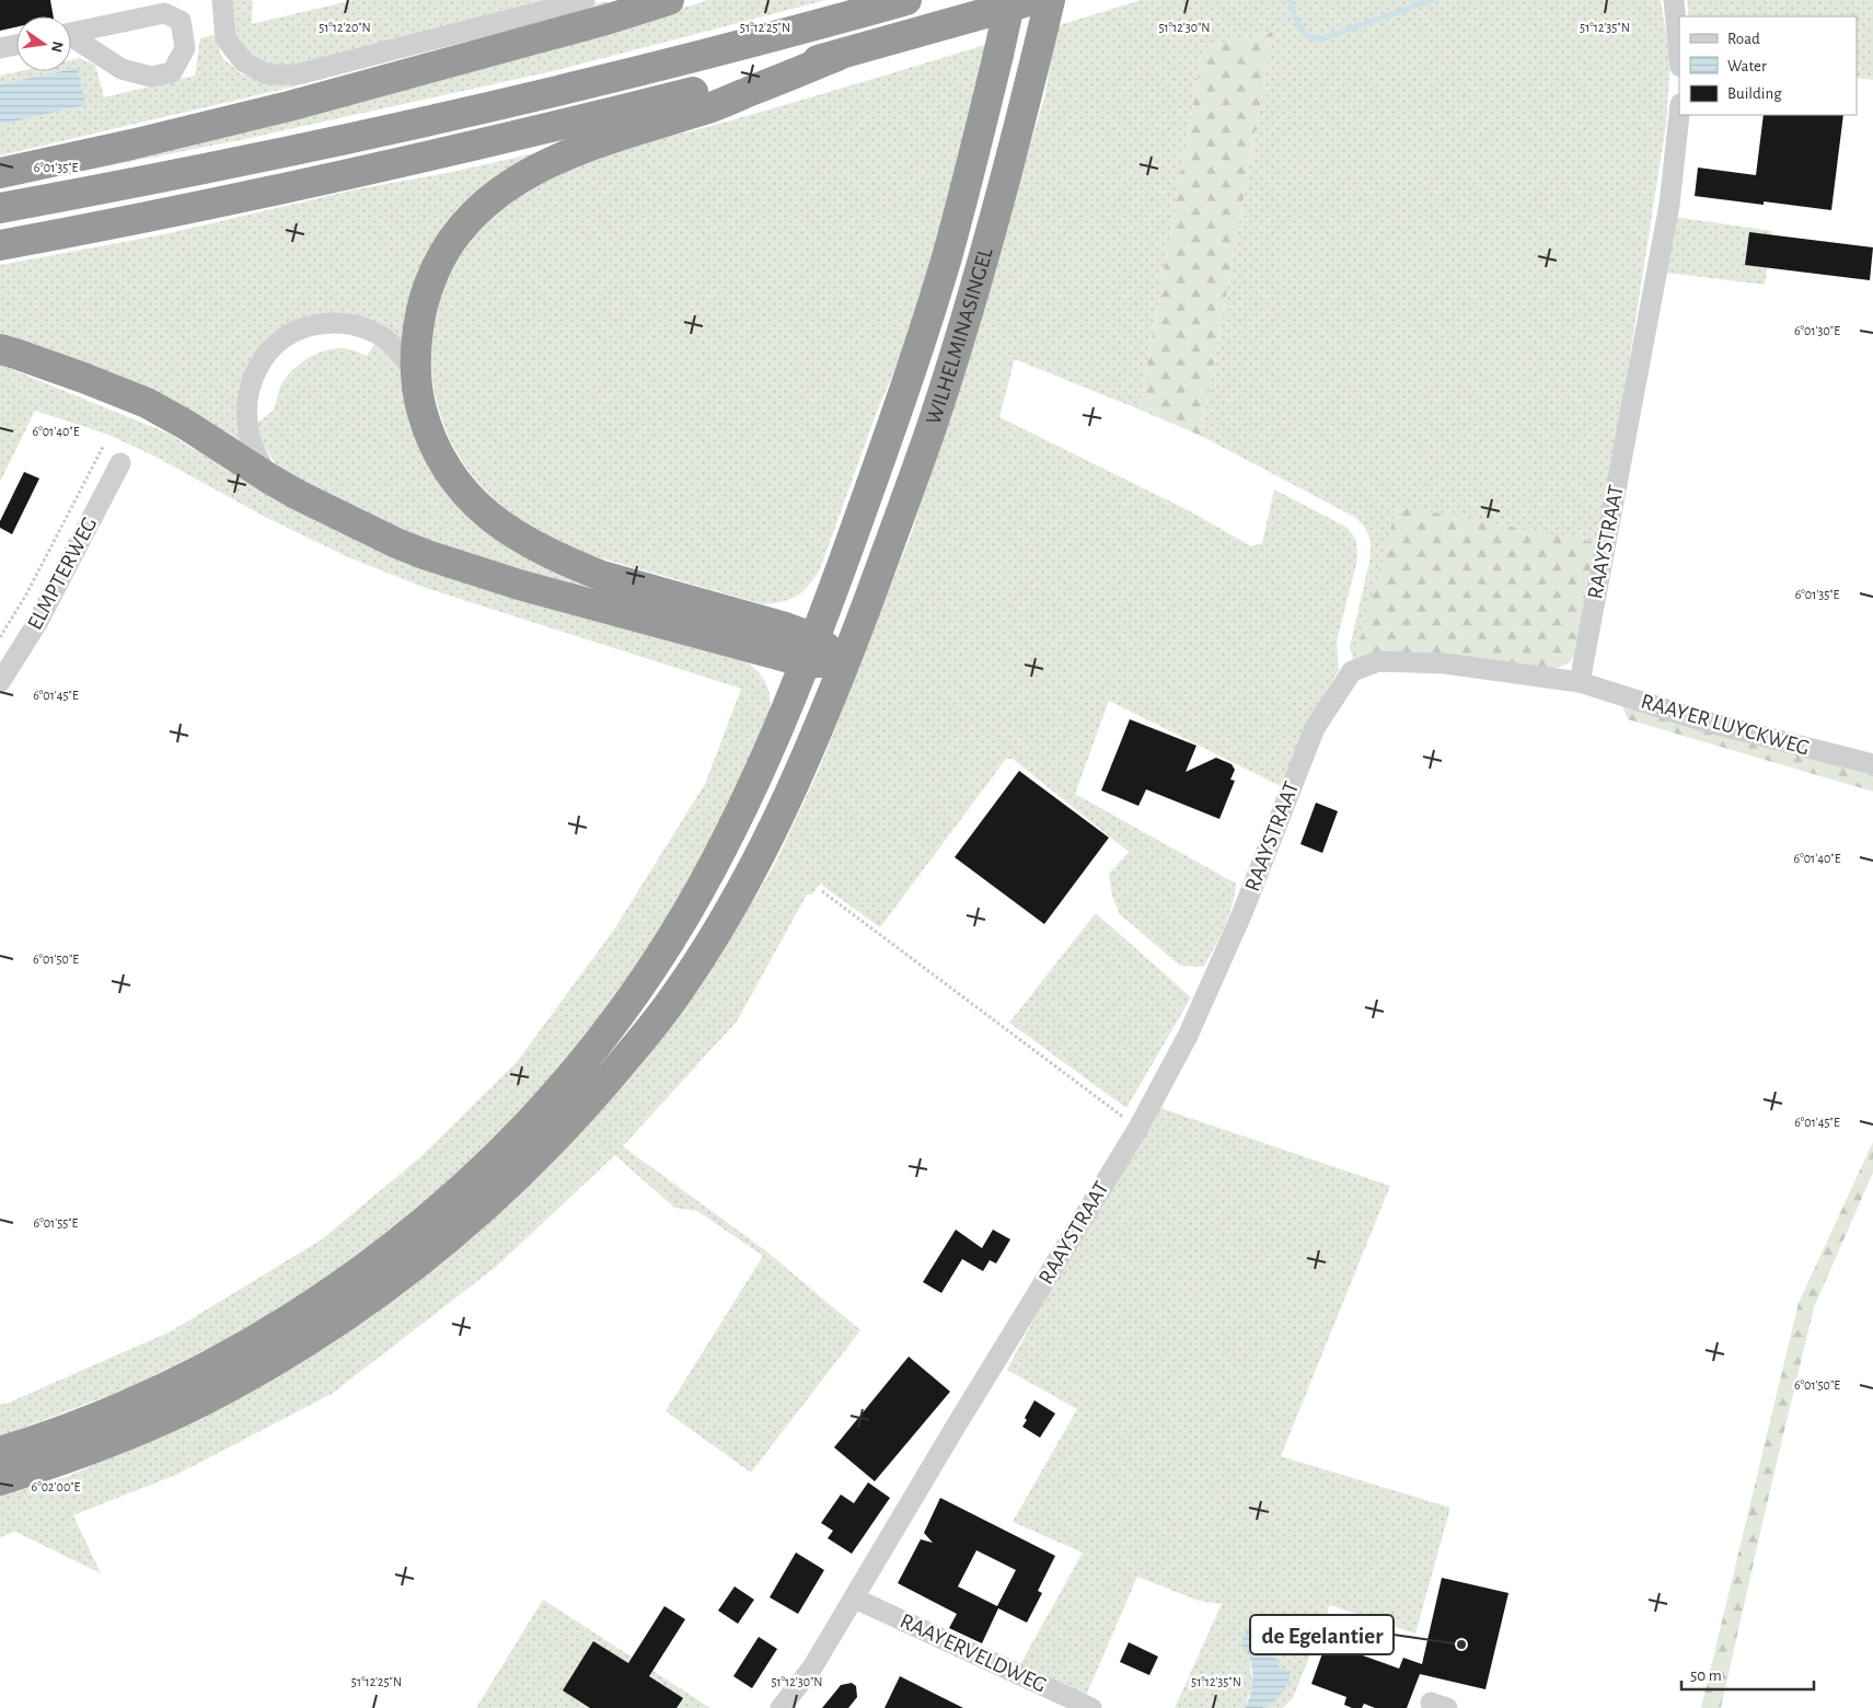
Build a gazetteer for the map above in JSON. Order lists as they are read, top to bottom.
{
  "streets": {
    "highway": ["WILHELMINASINGEL"],
    "street": [
      "RAAYSTRAAT",
      "ELMPTERWEG",
      "RAAYER LUYCKWEG",
      "RAAYERVELDWEG"
    ]
  },
  "crossings": [
    ["RAAYSTRAAT", "RAAYER LUYCKWEG"],
    ["RAAYSTRAAT", "RAAYERVELDWEG"]
  ],
  "places": ["de Egelantier"],
  "legend": ["Road", "Water", "Building"],
  "scale_bar": "50 m",
  "north": "right",
  "coordinates": [
    "51°12'20\"N",
    "51°12'25\"N",
    "51°12'30\"N",
    "51°12'35\"N",
    "6°01'35\"E",
    "6°01'30\"E",
    "6°01'40\"E",
    "6°01'45\"E",
    "6°01'50\"E",
    "6°01'55\"E",
    "6°02'00\"E"
  ]
}
